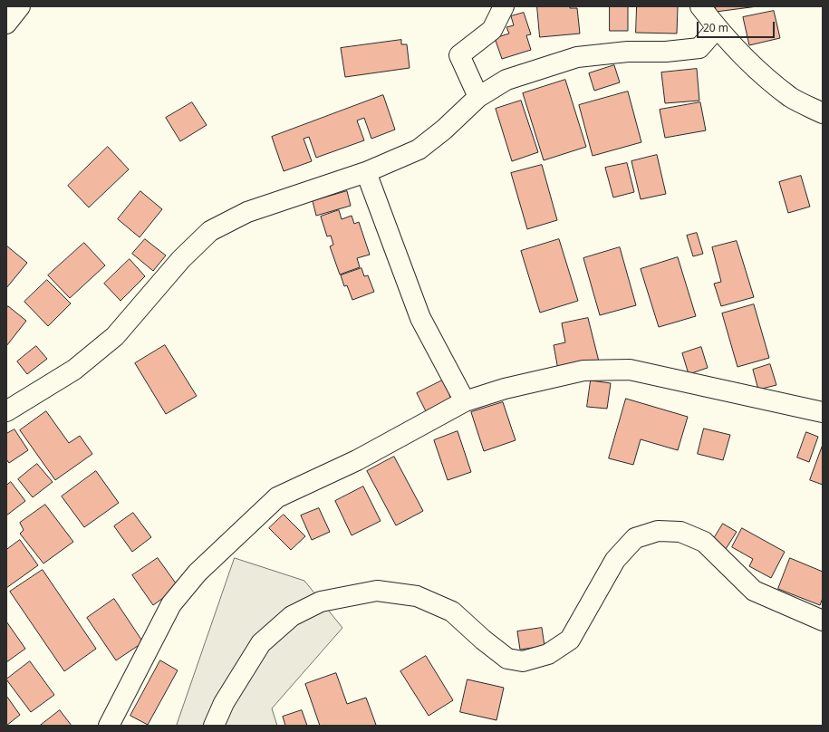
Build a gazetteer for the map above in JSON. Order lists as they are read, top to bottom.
{
  "scale_bar": "20 m"
}
